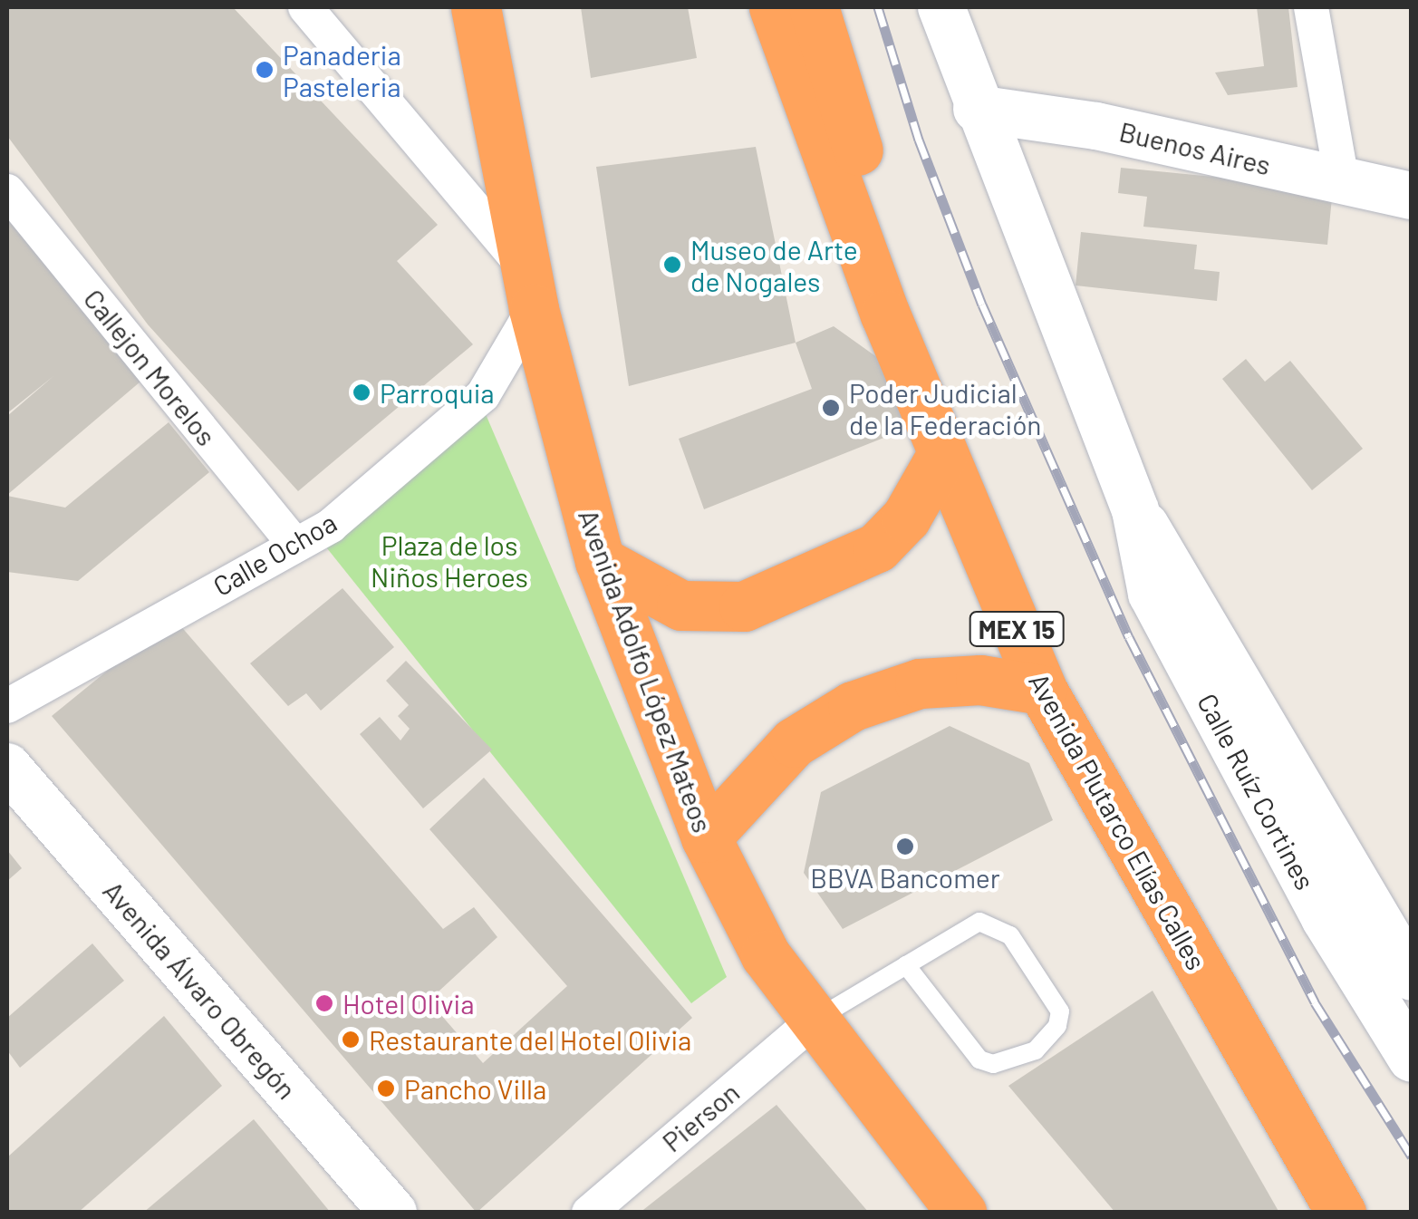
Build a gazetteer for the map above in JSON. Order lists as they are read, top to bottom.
{
  "streets": {
    "highway": ["MEX 15", "Avenida Adolfo López Mateos", "Avenida Plutarco Elías Calles"],
    "street": [
      "Buenos Aires",
      "Callejon Morelos",
      "Calle Ochoa",
      "Calle Ruíz Cortines",
      "Avenida Álvaro Obregón",
      "Pierson"
    ]
  },
  "crossings": [
    ["Buenos Aires", "Calle Ruíz Cortines"],
    ["Callejon Morelos", "Calle Ochoa"],
    ["Calle Ochoa", "Avenida Adolfo López Mateos"],
    ["Avenida Adolfo López Mateos", "Pierson"]
  ],
  "parks": ["Plaza de los Niños Heroes"],
  "places": [
    "Panaderia Pasteleria",
    "Museo de Arte de Nogales",
    "Parroquia",
    "Poder Judicial de la Federación",
    "BBVA Bancomer",
    "Hotel Olivia",
    "Restaurante del Hotel Olivia",
    "Pancho Villa"
  ]
}
